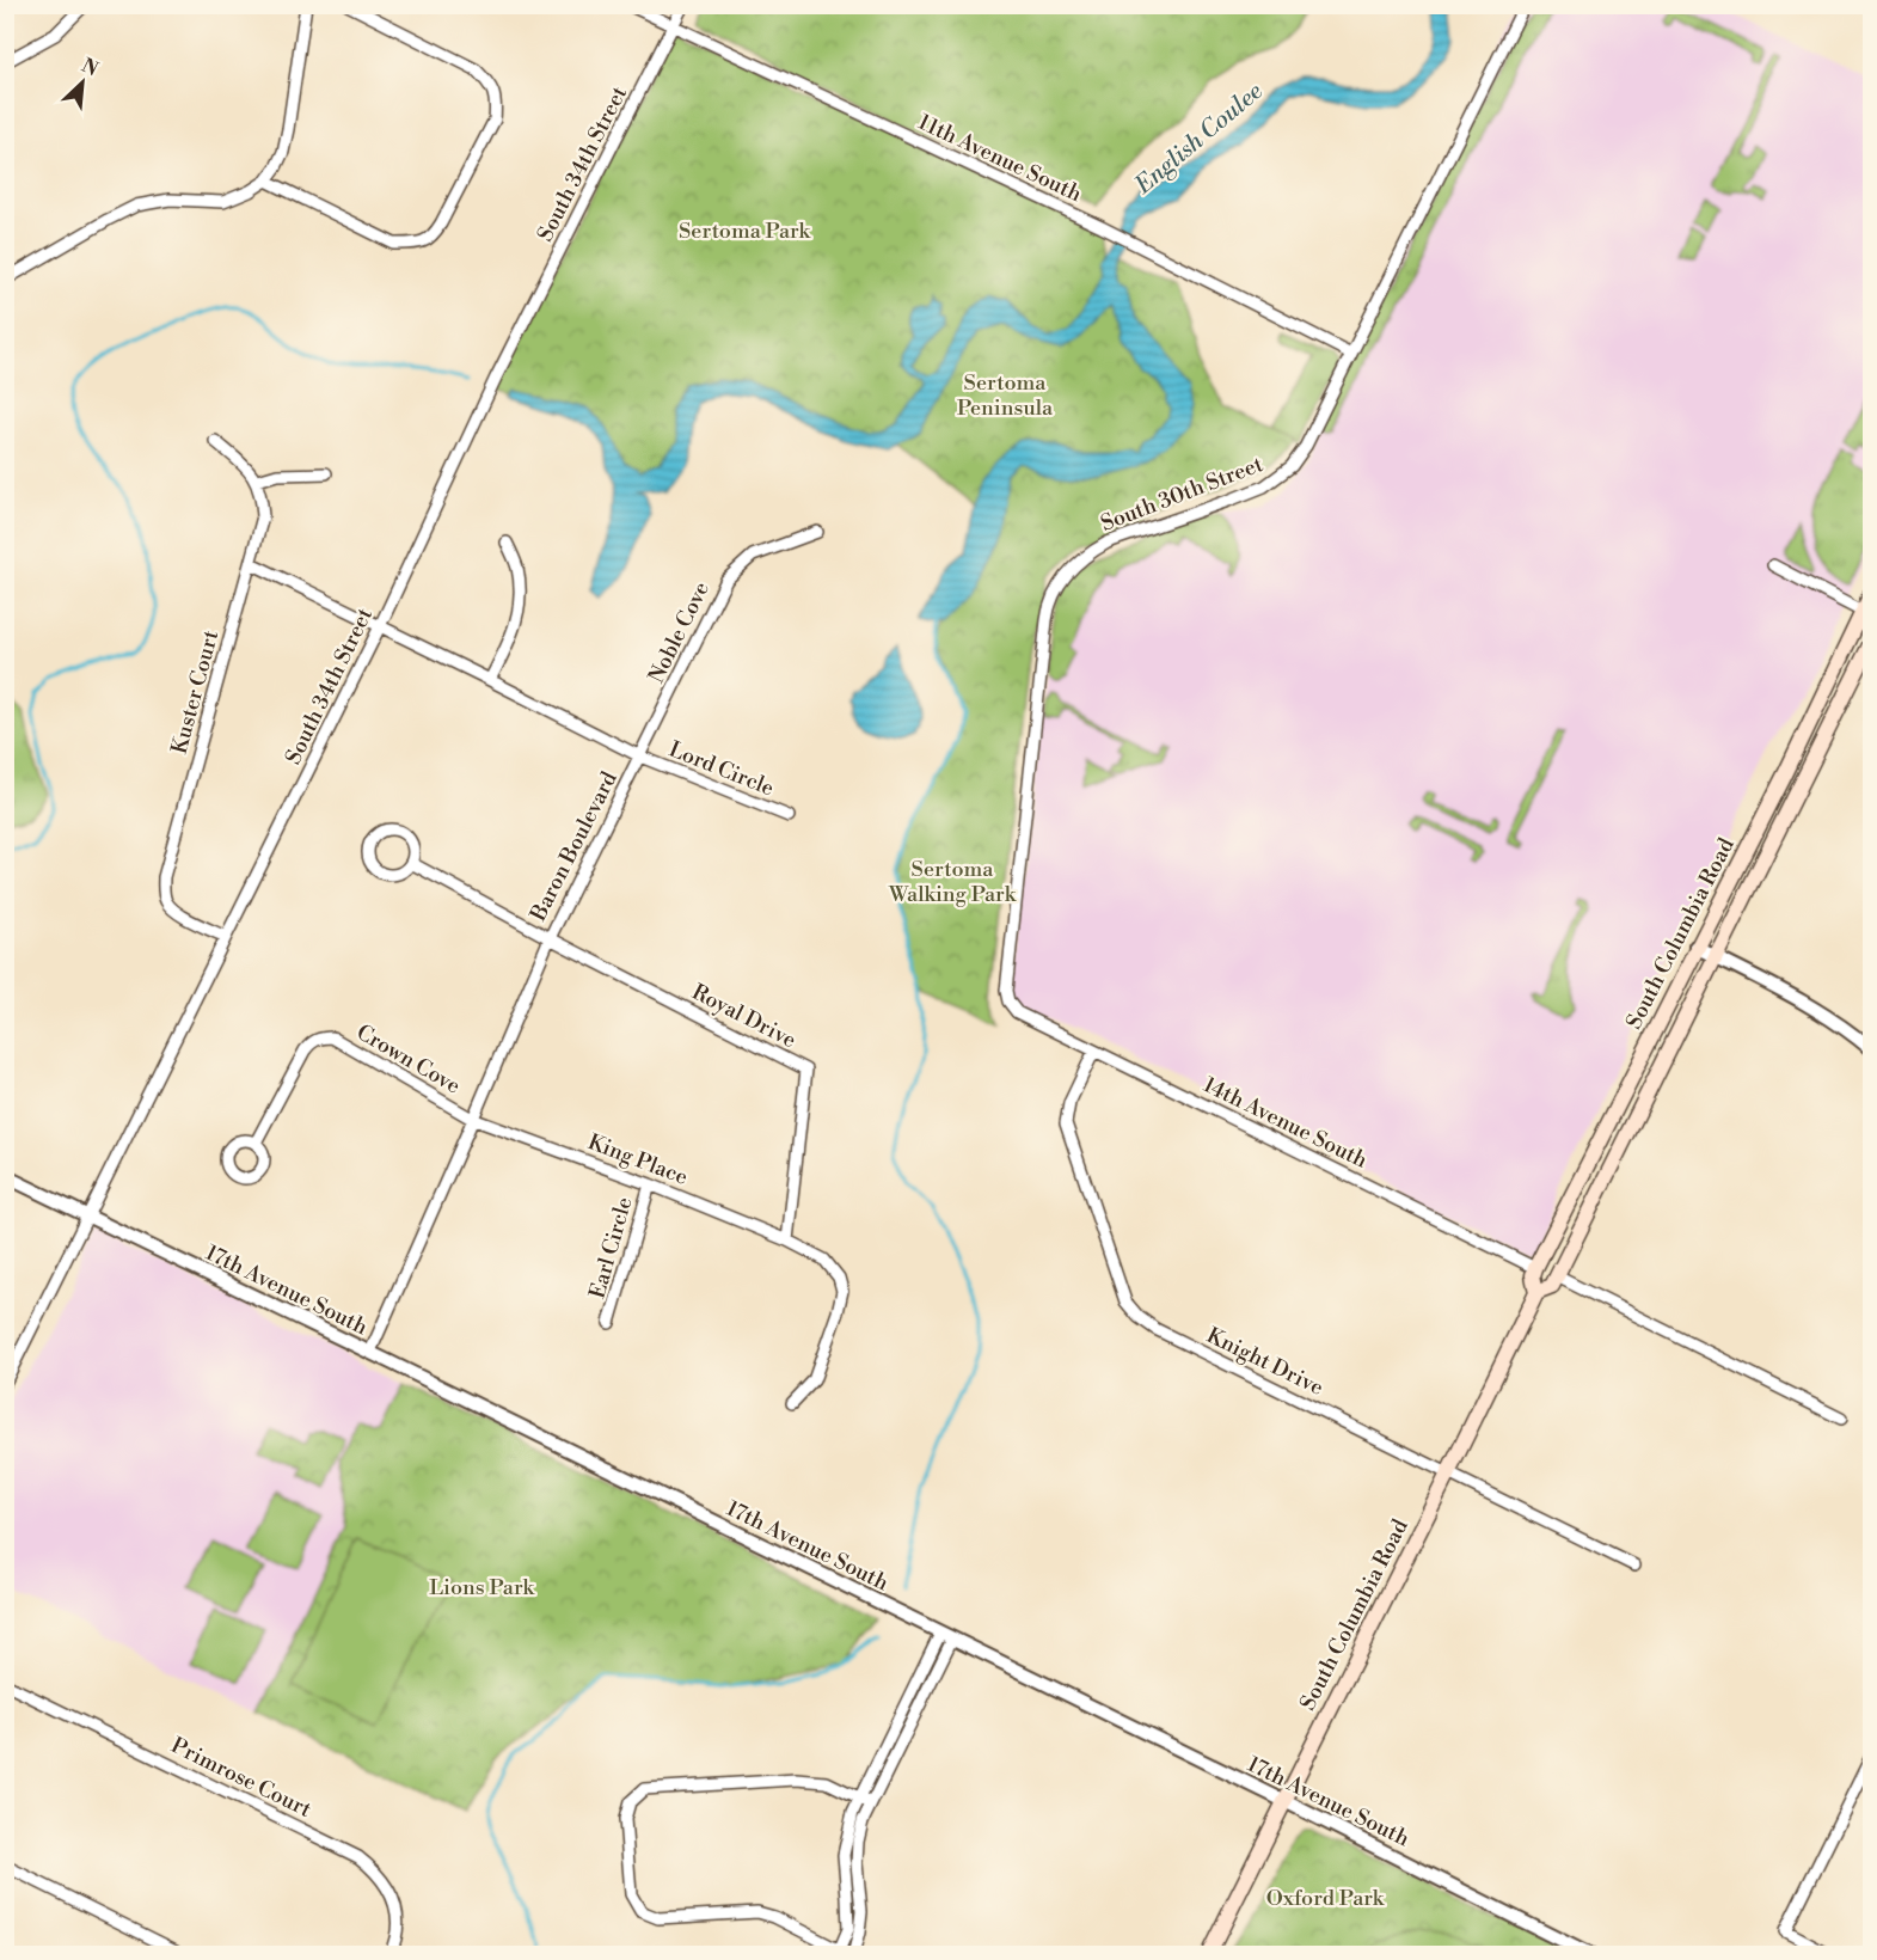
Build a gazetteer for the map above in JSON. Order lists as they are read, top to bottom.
{
  "streets": {
    "main road": ["South Columbia Road"],
    "street": [
      "11th Avenue South",
      "South 34th Street",
      "South 30th Street",
      "Noble Cove",
      "Kuster Court",
      "Lord Circle",
      "Baron Boulevard",
      "Royal Drive",
      "Crown Cove",
      "14th Avenue South",
      "King Place",
      "Earl Circle",
      "17th Avenue South",
      "Knight Drive",
      "Primrose Court"
    ]
  },
  "crossings": [
    ["11th Avenue South", "South 34th Street"],
    ["11th Avenue South", "South 30th Street"],
    ["South 34th Street", "Kuster Court"],
    ["South 34th Street", "Baron Boulevard"],
    ["South 34th Street", "17th Avenue South"],
    ["South 30th Street", "14th Avenue South"],
    ["Noble Cove", "Lord Circle"],
    ["Noble Cove", "Baron Boulevard"],
    ["Kuster Court", "Baron Boulevard"],
    ["Lord Circle", "Baron Boulevard"],
    ["Baron Boulevard", "Royal Drive"],
    ["Baron Boulevard", "Crown Cove"],
    ["Baron Boulevard", "King Place"],
    ["Baron Boulevard", "17th Avenue South"],
    ["South Columbia Road", "14th Avenue South"],
    ["South Columbia Road", "17th Avenue South"],
    ["South Columbia Road", "Knight Drive"],
    ["Royal Drive", "King Place"],
    ["Crown Cove", "King Place"],
    ["14th Avenue South", "Knight Drive"],
    ["King Place", "Earl Circle"]
  ],
  "water": ["English Coulee"],
  "parks": [
    "Sertoma Park",
    "Sertoma Peninsula",
    "Sertoma Walking Park",
    "Lions Park",
    "Oxford Park"
  ],
  "north": "top right"
}
